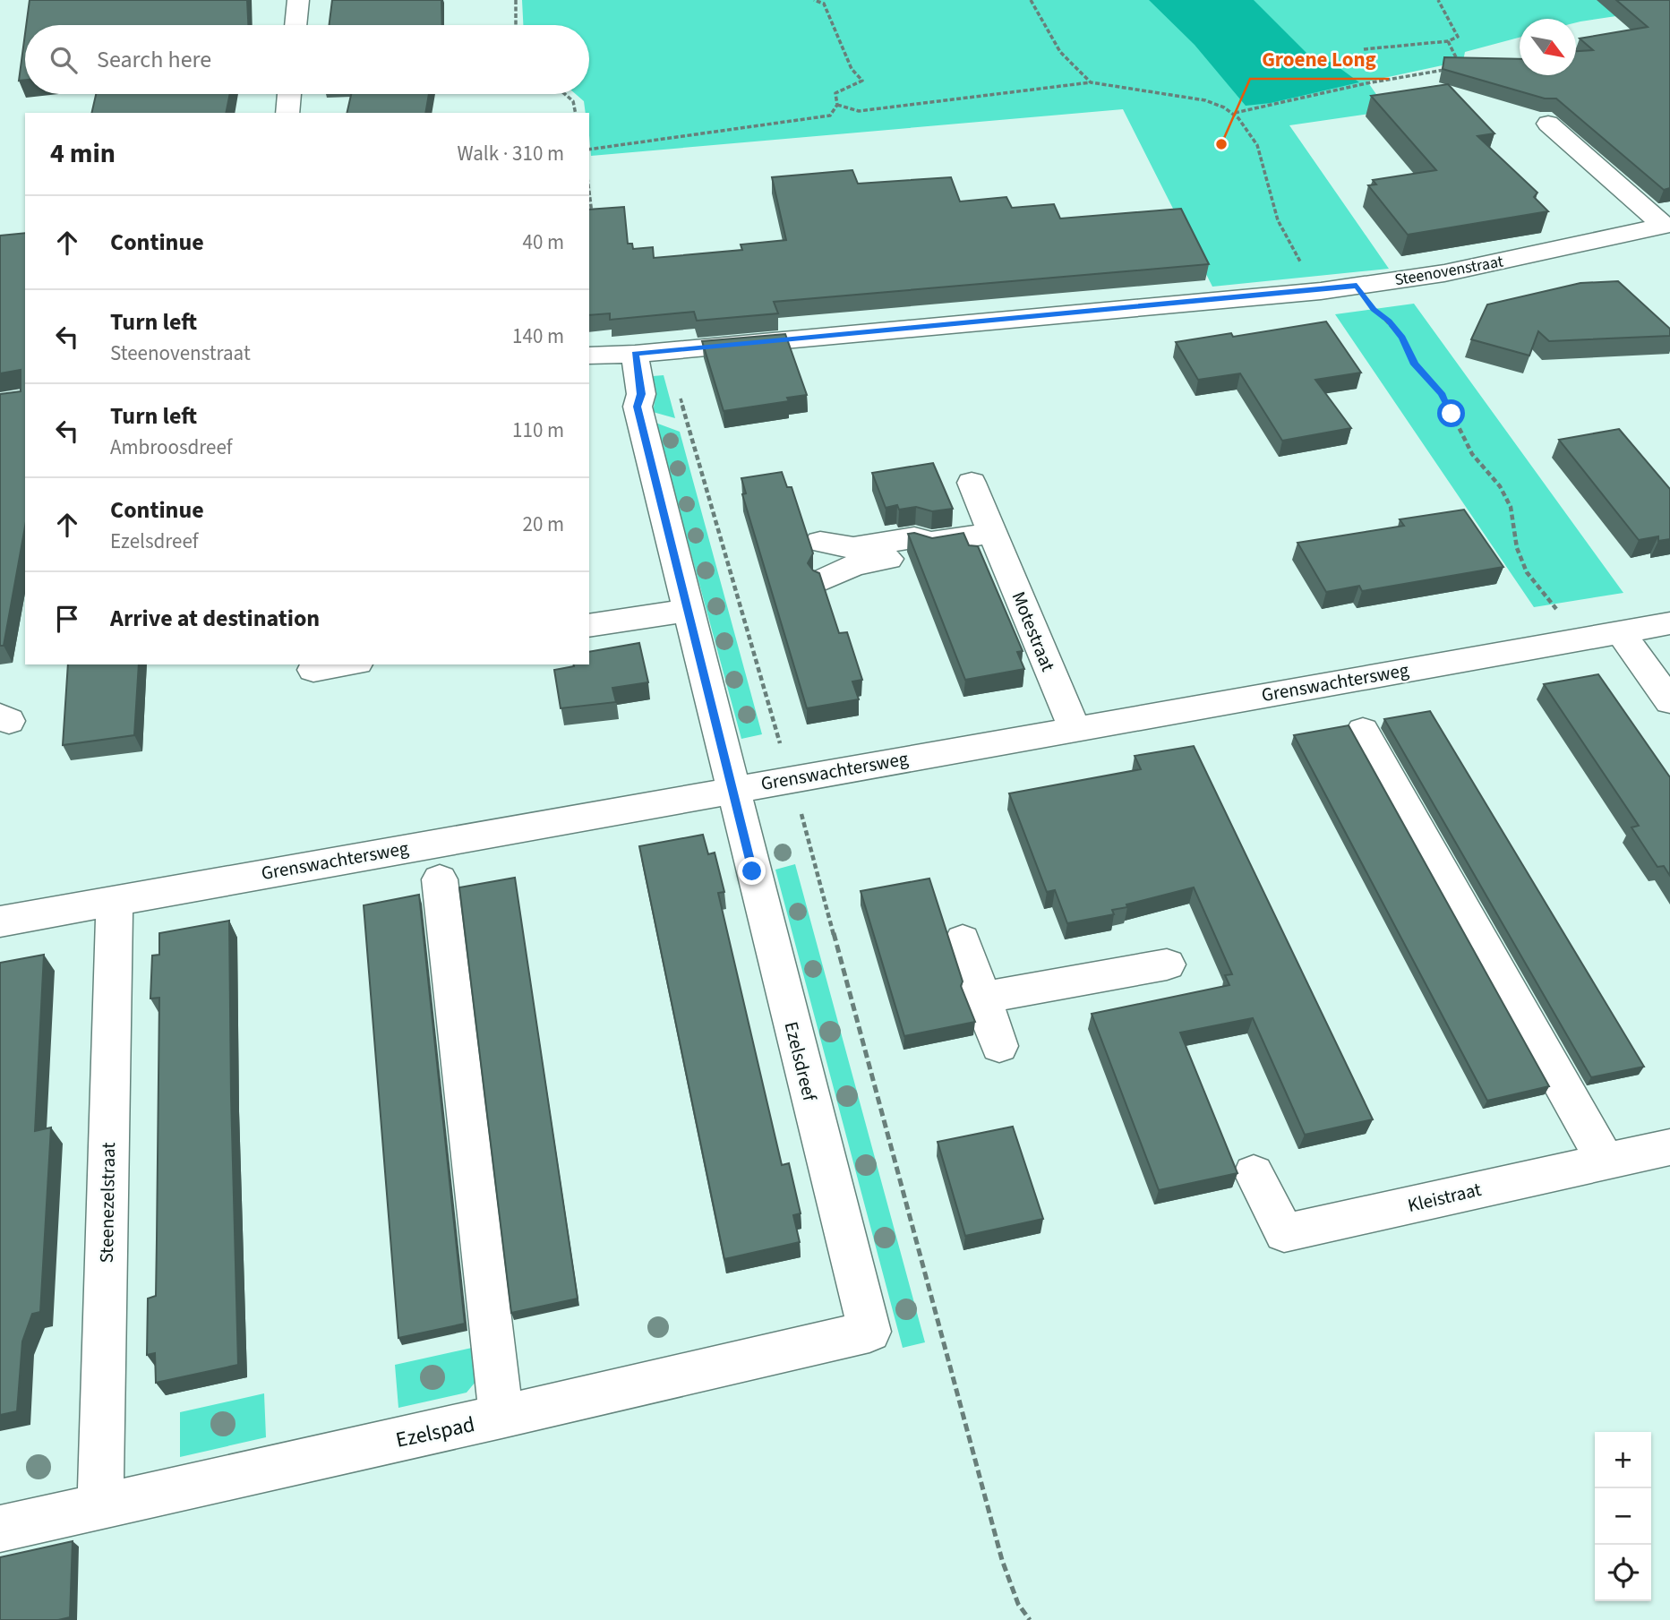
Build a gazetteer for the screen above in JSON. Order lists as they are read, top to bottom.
{
  "streets": {
    "street": [
      "Steenovenstraat",
      "Motestraat",
      "Grenswachtersweg",
      "Ezelsdreef",
      "Kleistraat",
      "Steenezelstraat",
      "Ezelspad"
    ]
  },
  "crossings": [
    ["Steenovenstraat", "Ezelsdreef"],
    ["Motestraat", "Grenswachtersweg"],
    ["Grenswachtersweg", "Ezelsdreef"],
    ["Grenswachtersweg", "Steenezelstraat"],
    ["Ezelsdreef", "Ezelspad"],
    ["Steenezelstraat", "Ezelspad"]
  ],
  "places": ["Groene Long"],
  "north": "bottom right",
  "page": {
    "search": "Search here",
    "heading": ["4 min", "Walk · 310 m"],
    "list": [
      ["Continue", "40 m"],
      ["Turn left", "Steenovenstraat", "140 m"],
      ["Turn left", "Ambroosdreef", "110 m"],
      ["Continue", "Ezelsdreef", "20 m"],
      "Arrive at destination"
    ],
    "map_buttons": ["+", "−"]
  }
}
